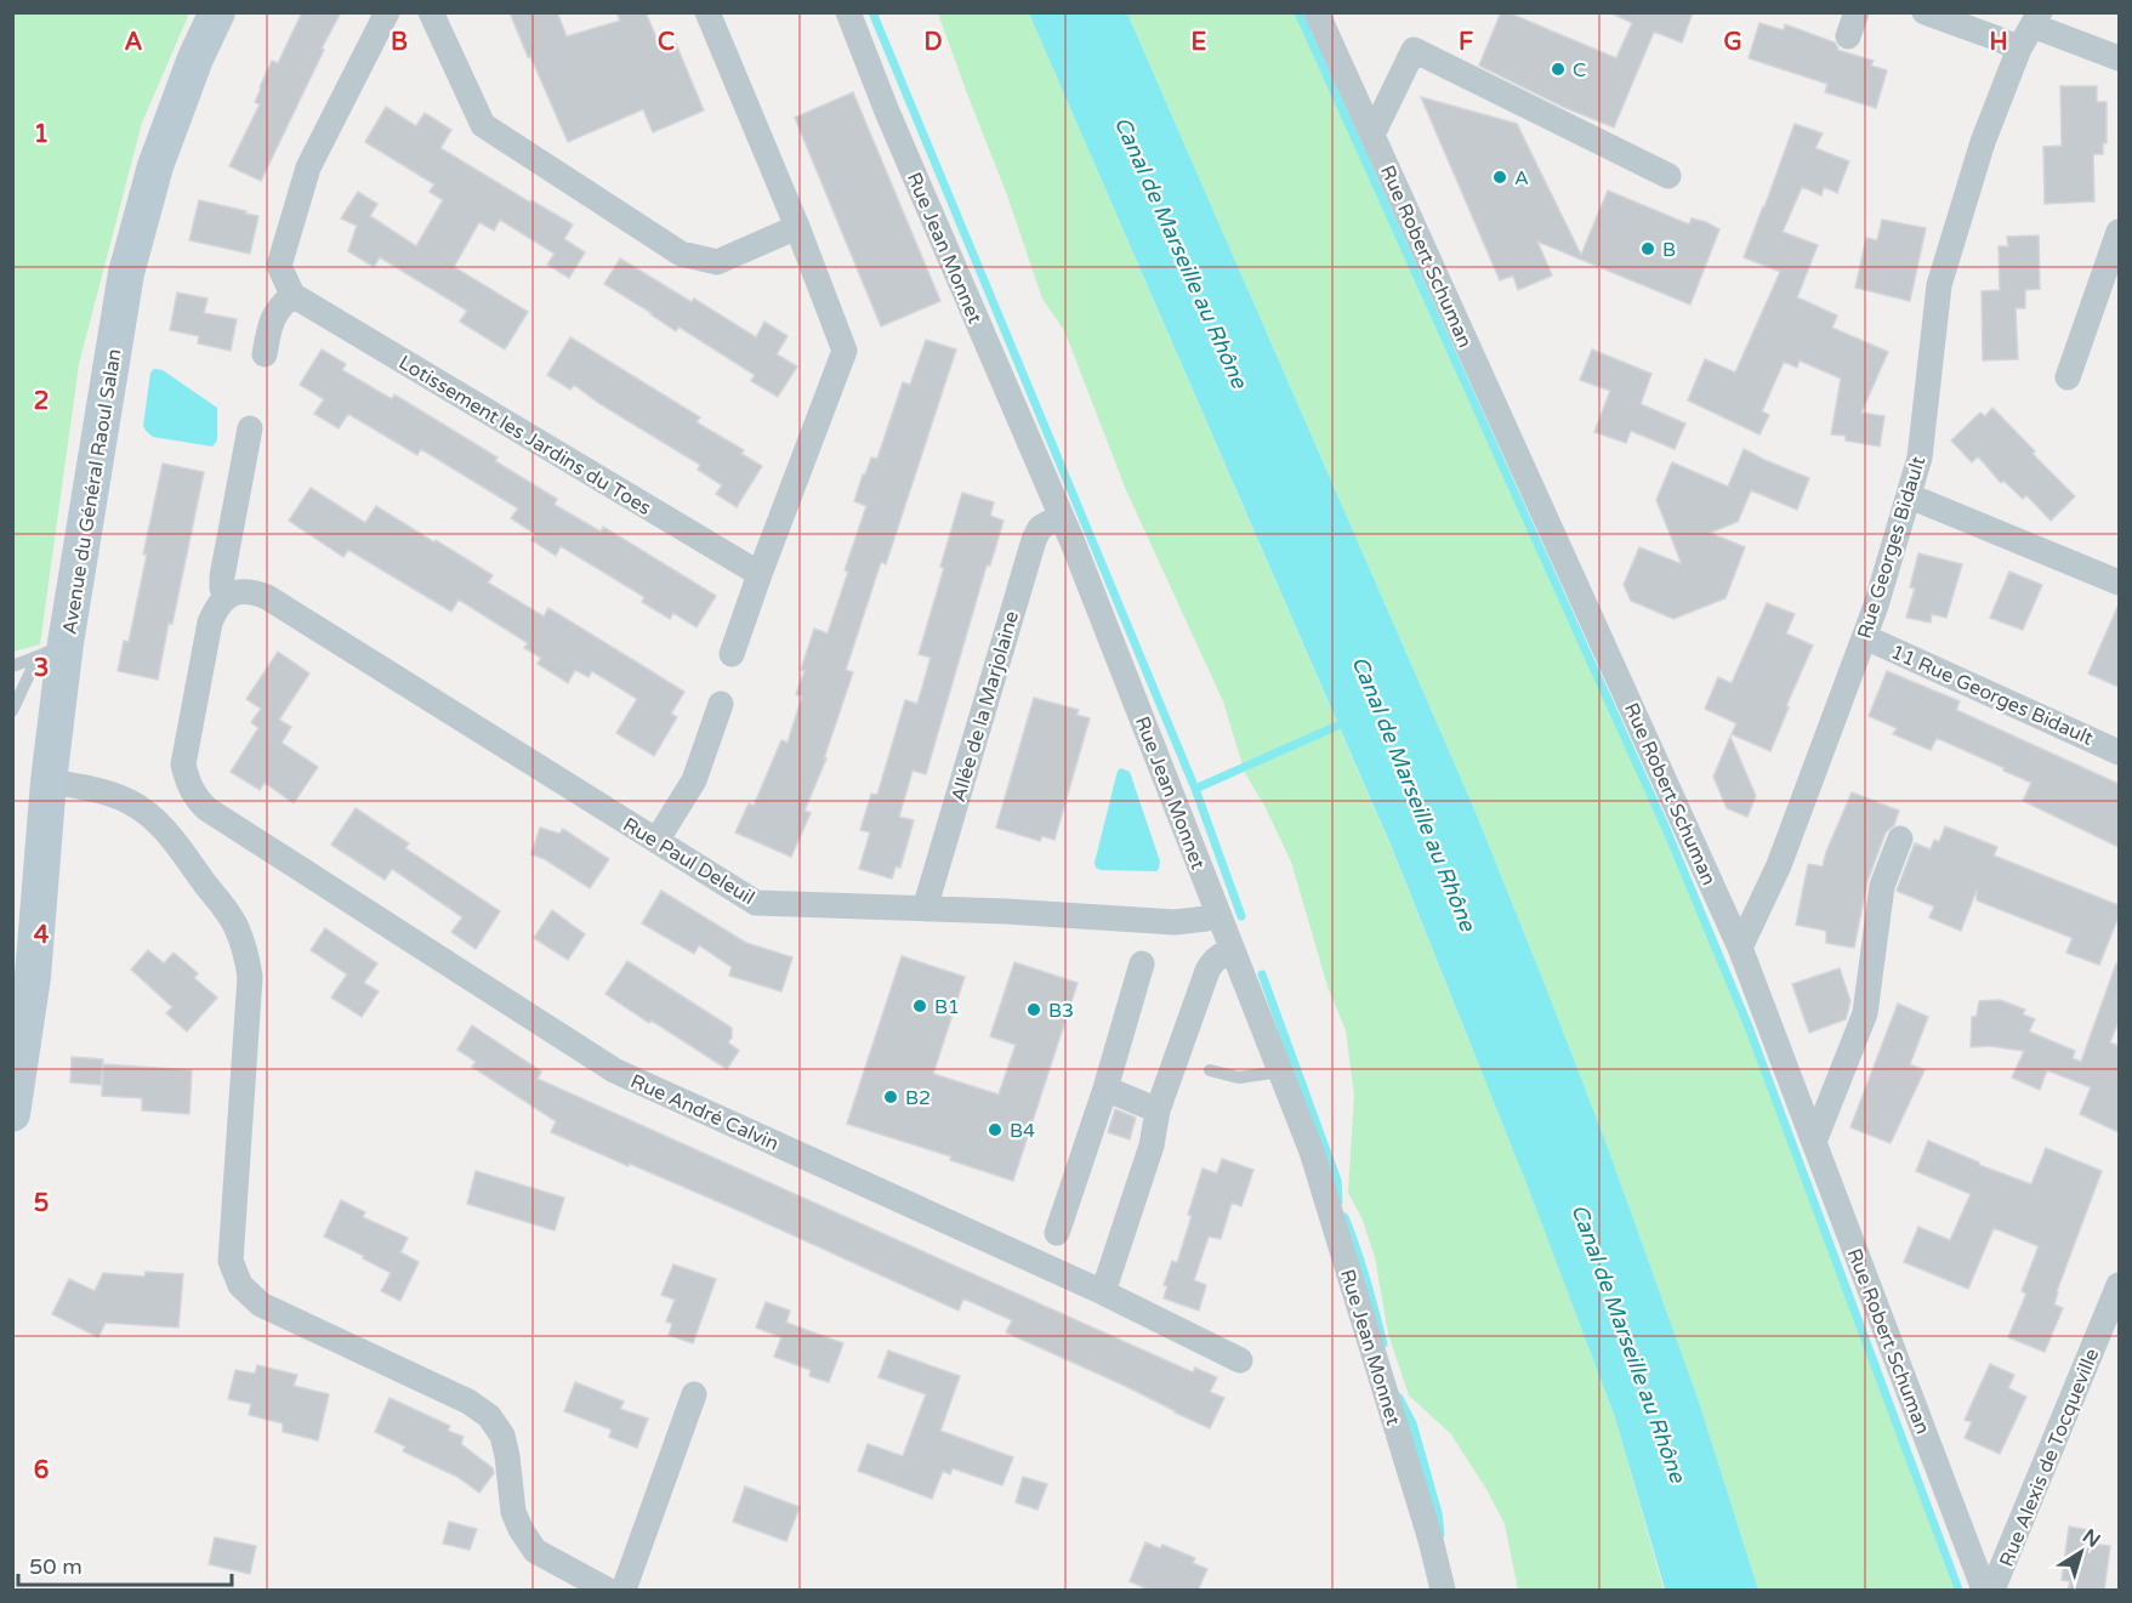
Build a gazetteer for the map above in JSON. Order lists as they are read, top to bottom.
{
  "streets": {
    "main road": ["Avenue du Général Raoul Salan"],
    "street": [
      "Rue Jean Monnet",
      "Rue Robert Schuman",
      "Lotissement les Jardins du Toes",
      "Rue Georges Bidault",
      "11 Rue Georges Bidault",
      "Allée de la Marjolaine",
      "Rue Paul Deleuil",
      "Rue André Calvin",
      "Rue Alexis de Tocqueville"
    ]
  },
  "crossings": [
    ["Rue Jean Monnet", "Allée de la Marjolaine"],
    ["Rue Jean Monnet", "Rue Paul Deleuil"],
    ["Rue Robert Schuman", "Rue Georges Bidault"],
    ["Rue Georges Bidault", "11 Rue Georges Bidault"],
    ["Allée de la Marjolaine", "Rue Paul Deleuil"],
    ["Rue Paul Deleuil", "Rue André Calvin"]
  ],
  "water": ["Canal de Marseille au Rhône"],
  "places": [
    "C",
    "A",
    "B",
    "B1",
    "B3",
    "B2",
    "B4"
  ],
  "scale_bar": "50 m",
  "north": "top right",
  "grid": {
    "columns": [
      "A",
      "B",
      "C",
      "D",
      "E",
      "F",
      "G",
      "H"
    ],
    "rows": [
      "1",
      "2",
      "3",
      "4",
      "5",
      "6"
    ]
  }
}
